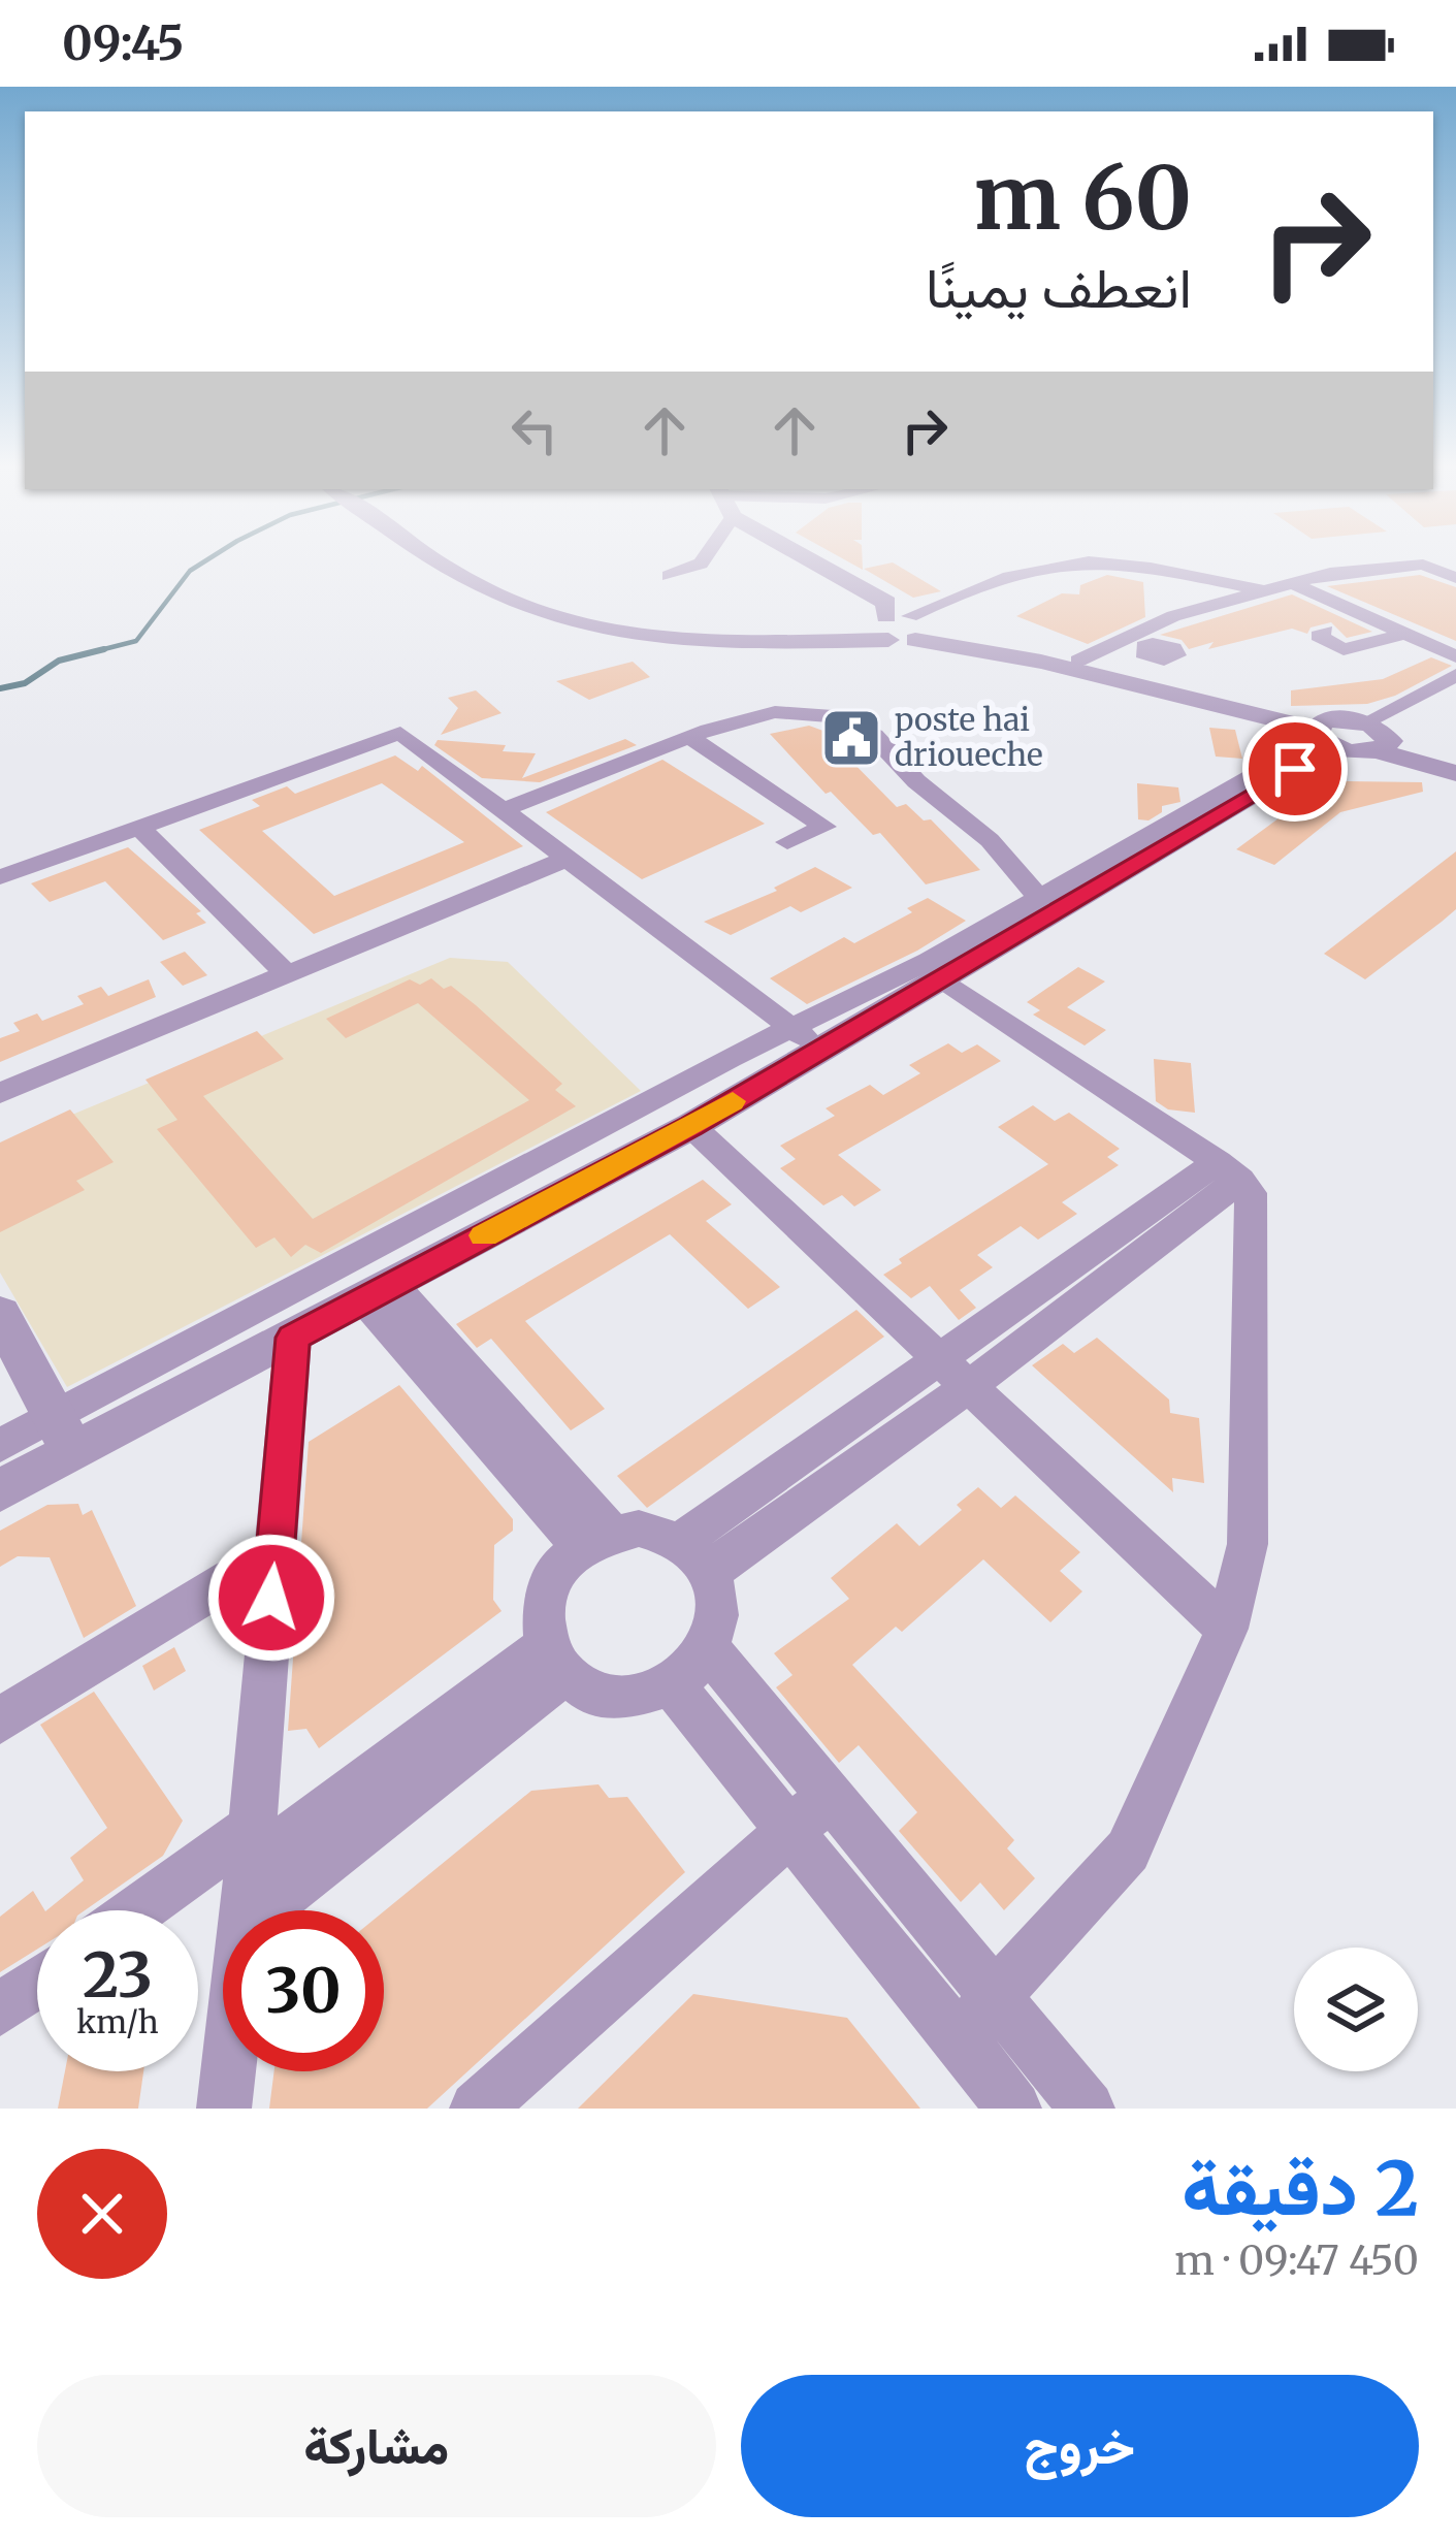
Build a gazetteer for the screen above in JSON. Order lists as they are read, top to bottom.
{
  "places": {
    "public building": ["poste hai drioueche"]
  },
  "page": {
    "status": "09:45",
    "turn": ["60 m", "انعطف يمينًا"],
    "speed": "23 km/h",
    "limit": "30",
    "heading": ["2 دقيقة", "450 m · 09:47"],
    "buttons": ["خروج", "مشاركة"]
  }
}
